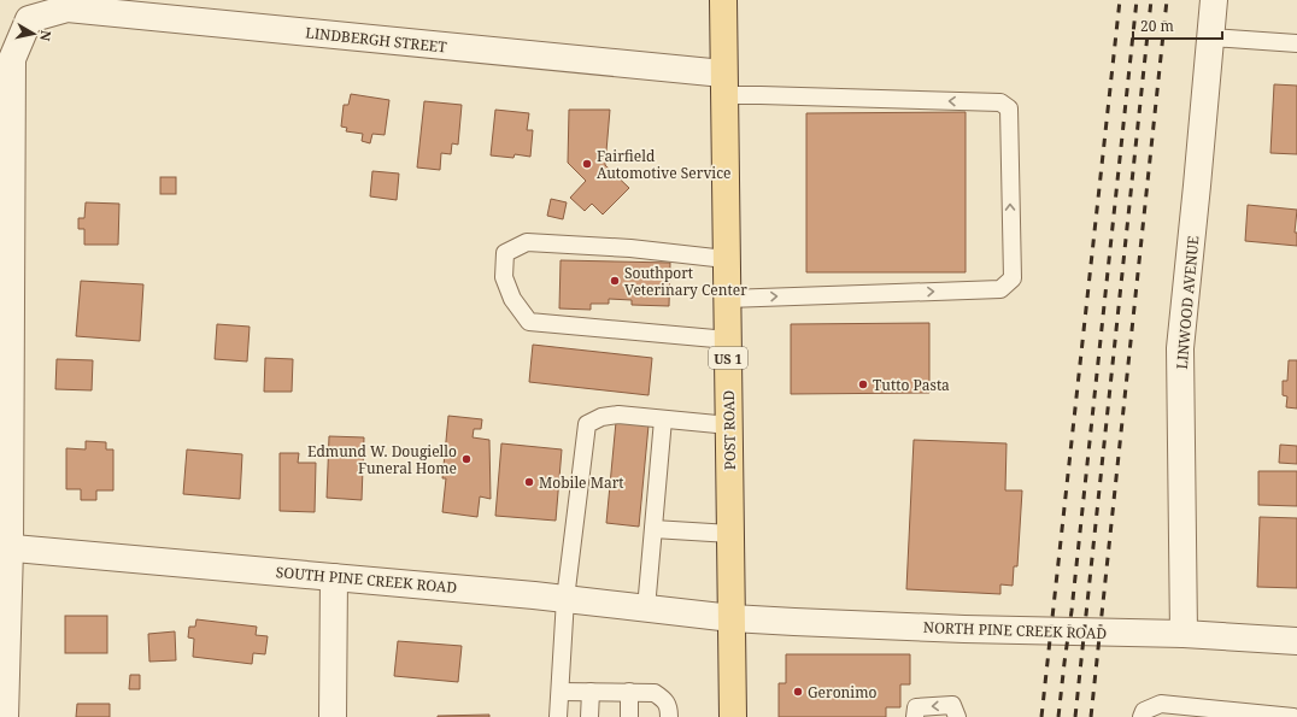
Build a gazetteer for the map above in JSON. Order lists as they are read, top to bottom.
{
  "streets": {
    "main road": ["US 1", "POST ROAD"],
    "street": [
      "LINDBERGH STREET",
      "LINWOOD AVENUE",
      "SOUTH PINE CREEK ROAD",
      "NORTH PINE CREEK ROAD"
    ]
  },
  "crossings": [
    ["LINDBERGH STREET", "POST ROAD"],
    ["LINDBERGH STREET", "SOUTH PINE CREEK ROAD"],
    ["LINWOOD AVENUE", "NORTH PINE CREEK ROAD"],
    ["POST ROAD", "SOUTH PINE CREEK ROAD"],
    ["POST ROAD", "NORTH PINE CREEK ROAD"],
    ["SOUTH PINE CREEK ROAD", "NORTH PINE CREEK ROAD"]
  ],
  "places": [
    "Fairfield Automotive Service",
    "Southport Veterinary Center",
    "Tutto Pasta",
    "Edmund W. Dougiello Funeral Home",
    "Mobile Mart",
    "Geronimo"
  ],
  "scale_bar": "20 m",
  "north": "right"
}
